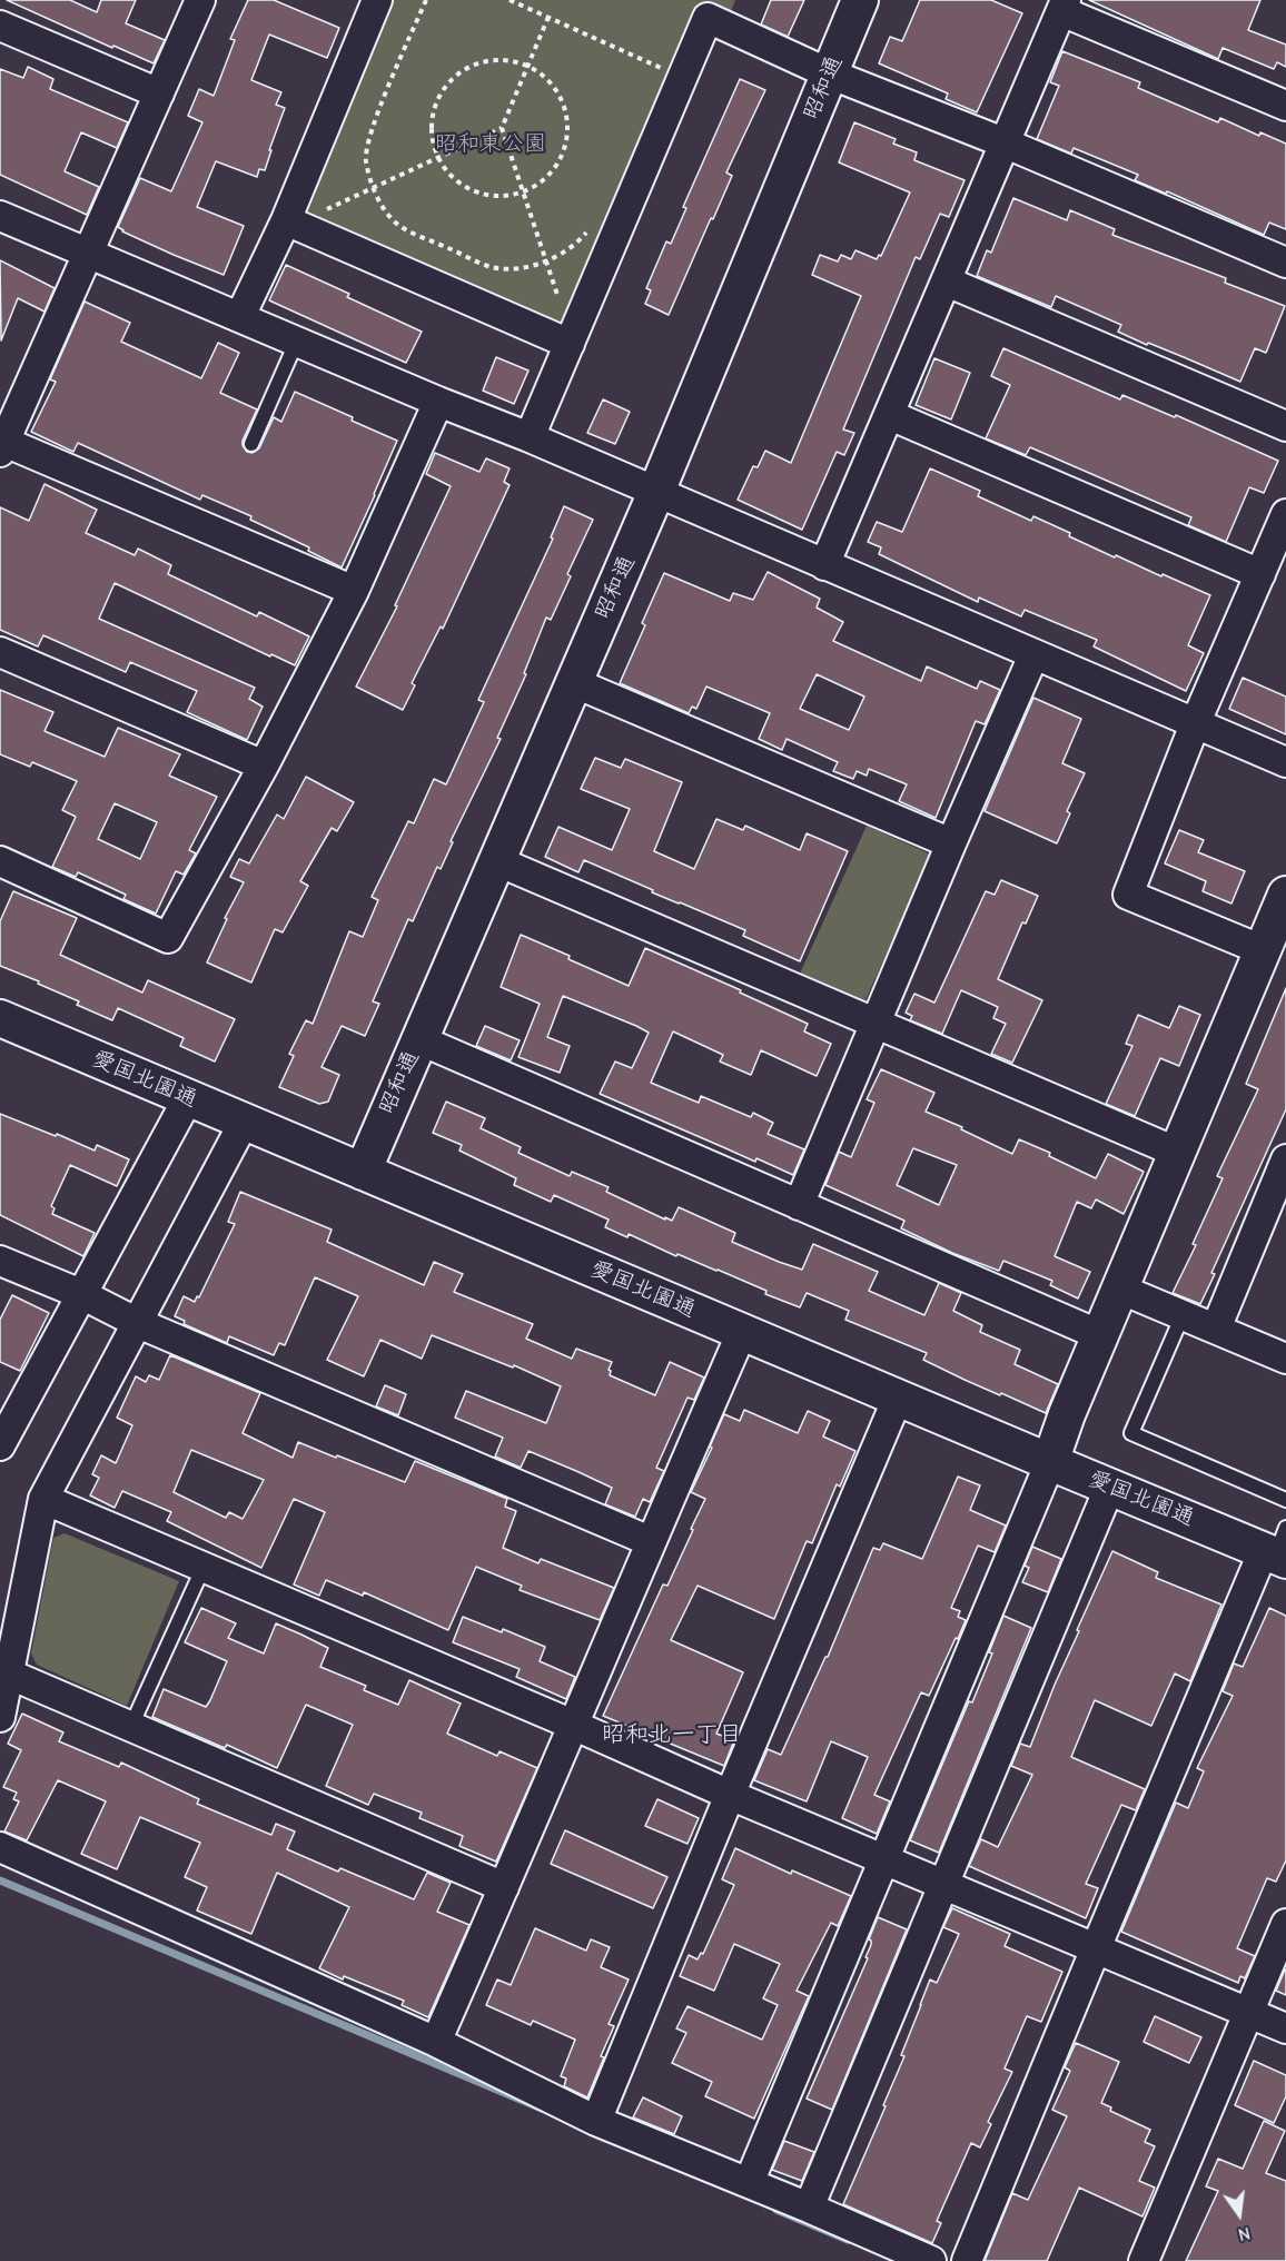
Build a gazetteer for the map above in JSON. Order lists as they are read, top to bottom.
{
  "streets": {
    "street": ["昭和通", "愛国北園通"]
  },
  "crossings": [
    ["昭和通", "愛国北園通"]
  ],
  "districts": ["昭和北一丁目"],
  "parks": ["昭和東公園"],
  "north": "bottom"
}
